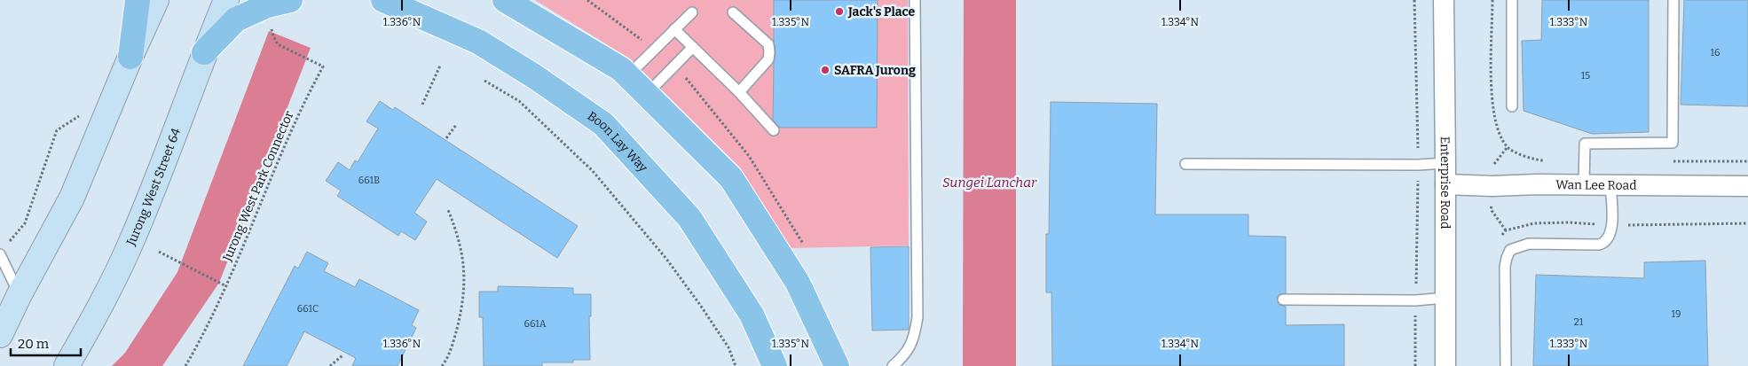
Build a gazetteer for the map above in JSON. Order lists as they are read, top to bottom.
{
  "streets": {
    "main road": ["Boon Lay Way"],
    "street": ["Enterprise Road", "Wan Lee Road", "Jurong West Street 64"],
    "path": ["Jurong West Park Connector"]
  },
  "crossings": [
    ["Enterprise Road", "Wan Lee Road"]
  ],
  "water": ["Sungei Lanchar"],
  "places": ["Jack's Place", "SAFRA Jurong"],
  "house_numbers": [
    "16",
    "15",
    "661B",
    "661C",
    "19",
    "21",
    "661A"
  ],
  "scale_bar": "20 m",
  "coordinates": [
    "1.336°N",
    "1.335°N",
    "1.334°N",
    "1.333°N"
  ]
}
